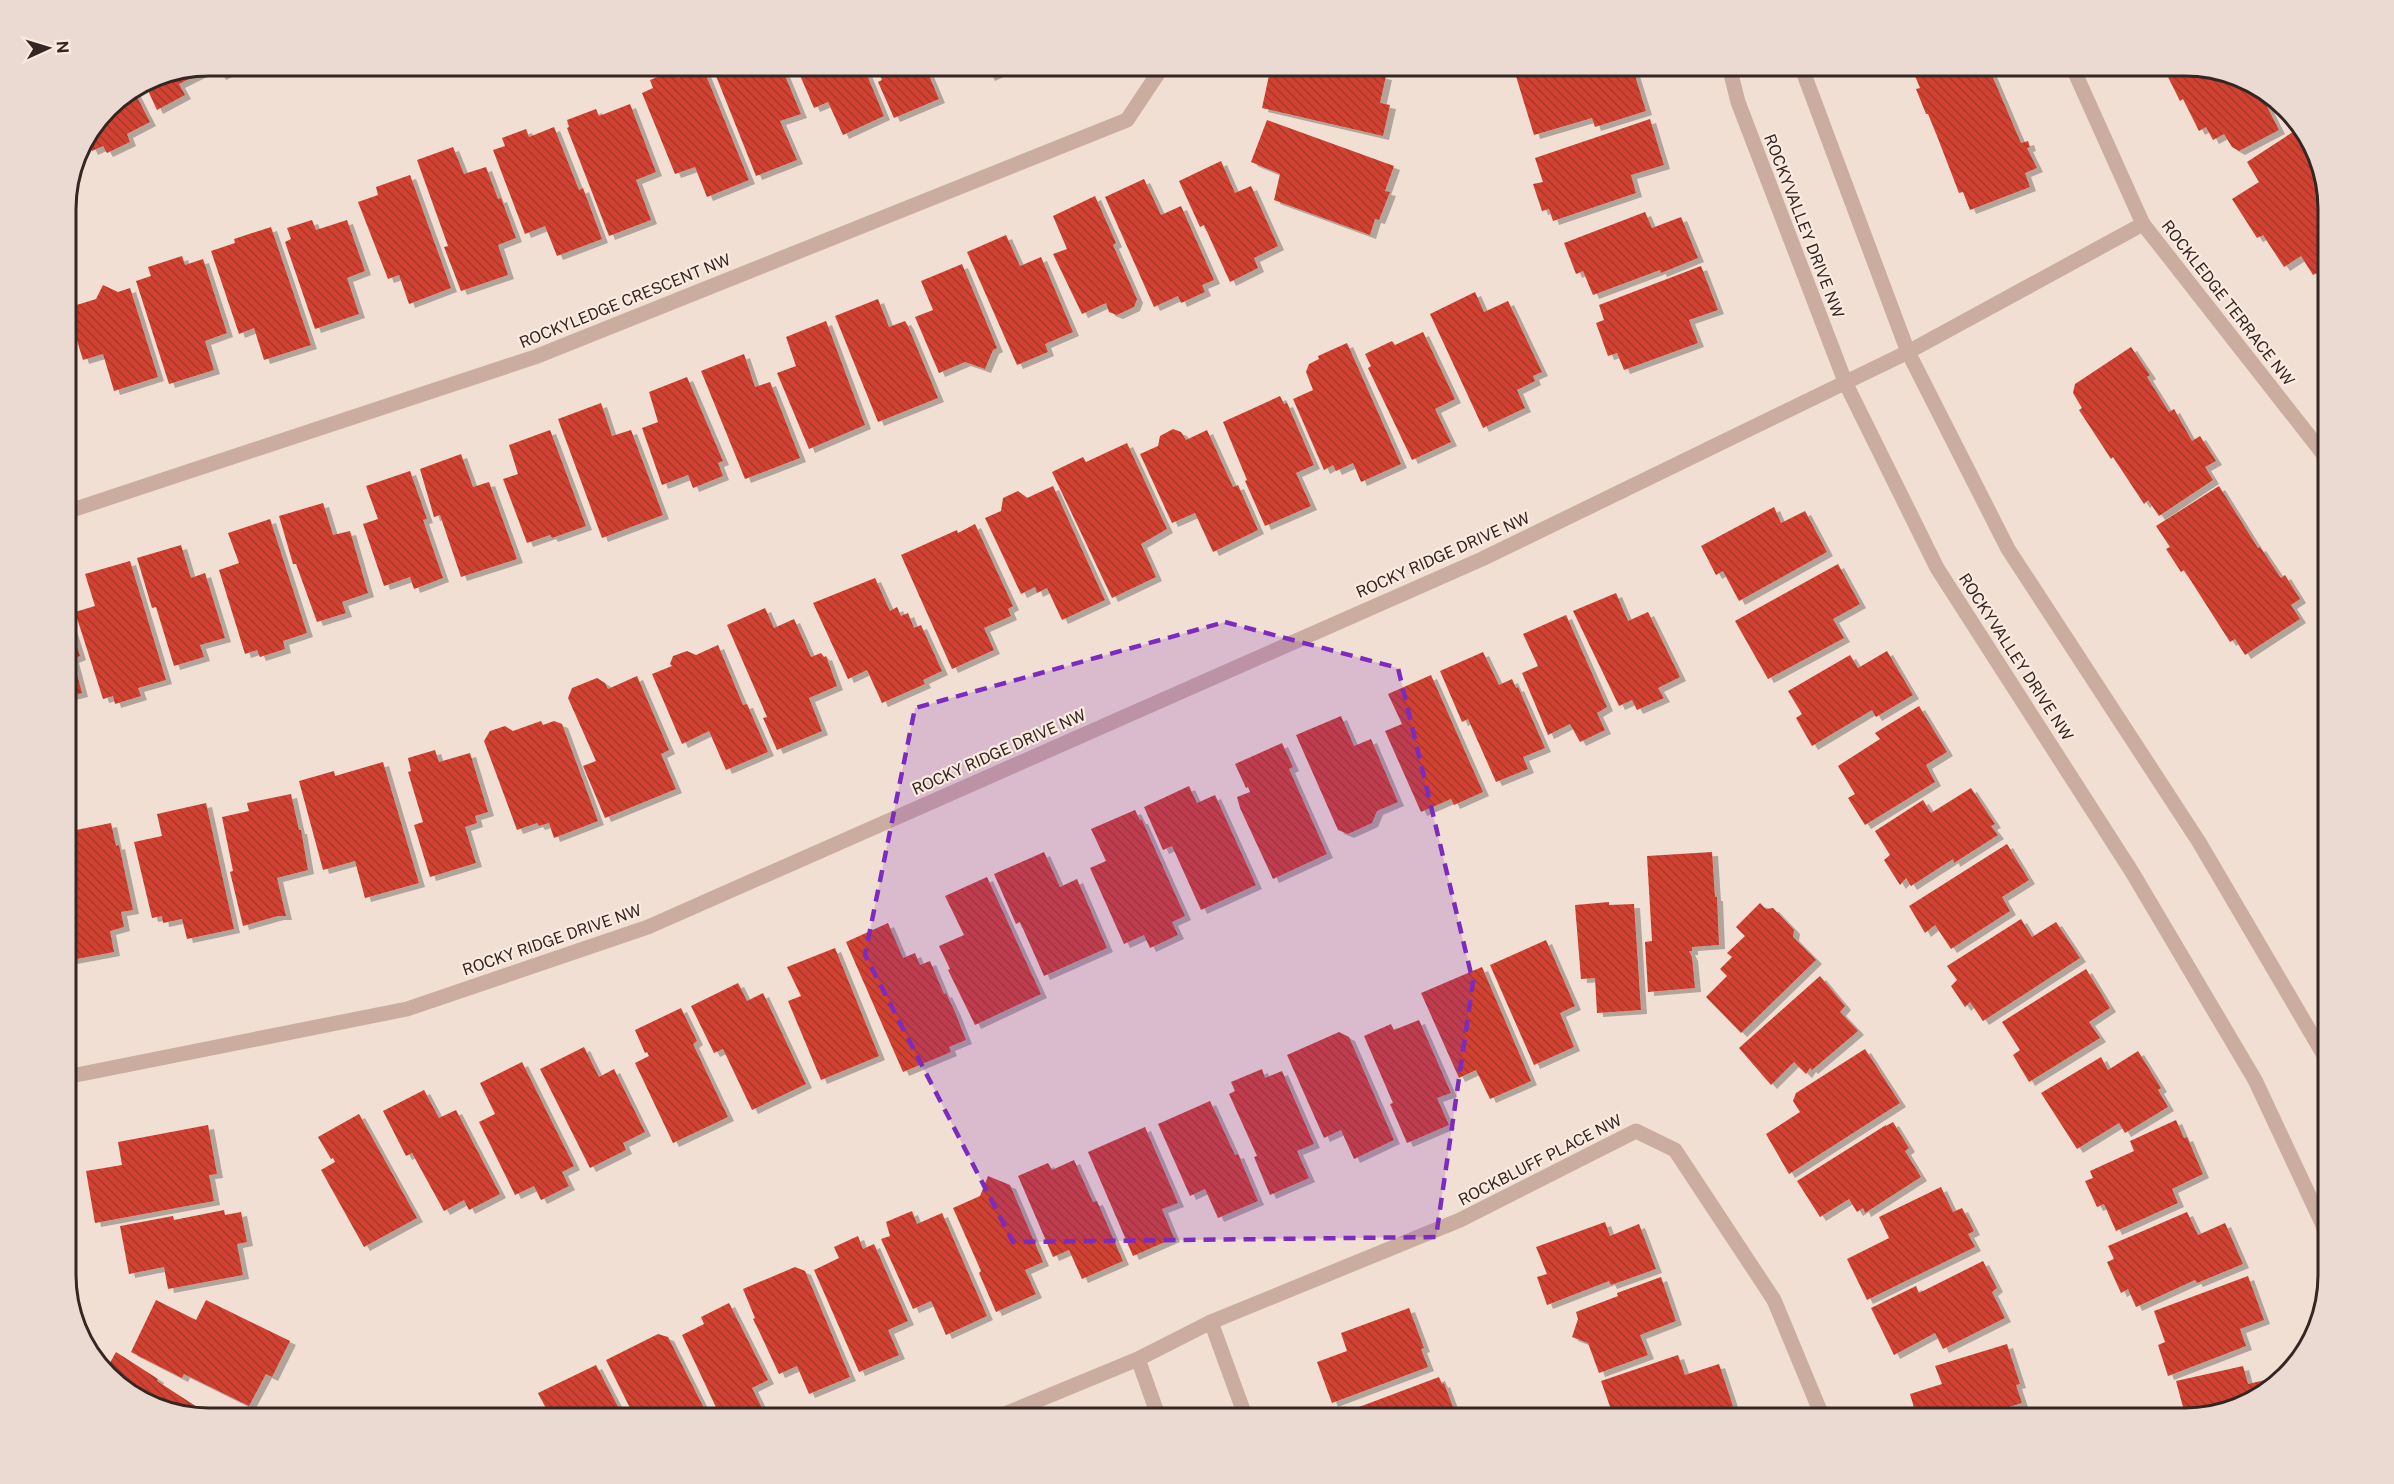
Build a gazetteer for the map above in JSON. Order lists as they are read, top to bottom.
{
  "streets": {
    "street": [
      "ROCKYVALLEY DRIVE NW",
      "ROCKYLEDGE CRESCENT NW",
      "ROCKLEDGE TERRACE NW",
      "ROCKY RIDGE DRIVE NW",
      "ROCKBLUFF PLACE NW"
    ]
  },
  "crossings": [
    ["ROCKYVALLEY DRIVE NW", "ROCKY RIDGE DRIVE NW"],
    ["ROCKLEDGE TERRACE NW", "ROCKY RIDGE DRIVE NW"]
  ],
  "north": "right"
}
